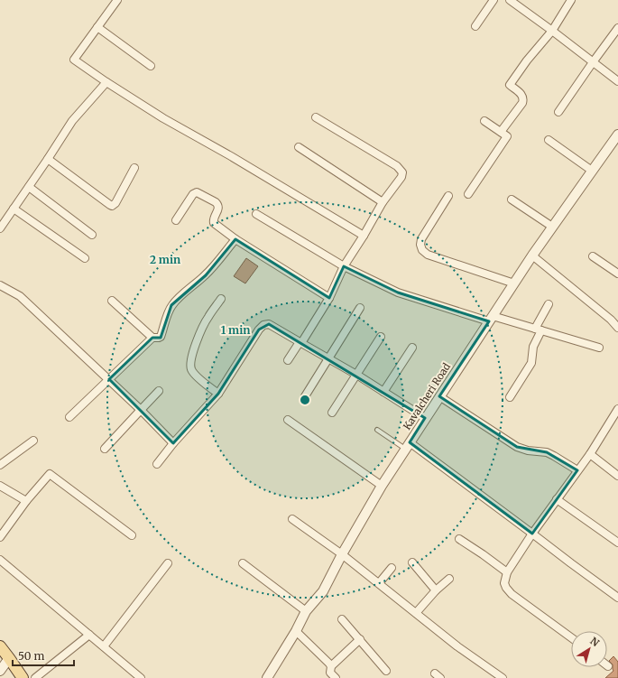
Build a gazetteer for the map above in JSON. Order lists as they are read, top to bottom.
{
  "streets": {
    "street": ["Kavalcheri Road"]
  },
  "scale_bar": "50 m",
  "north": "top right",
  "rings": ["2 min", "1 min"]
}
